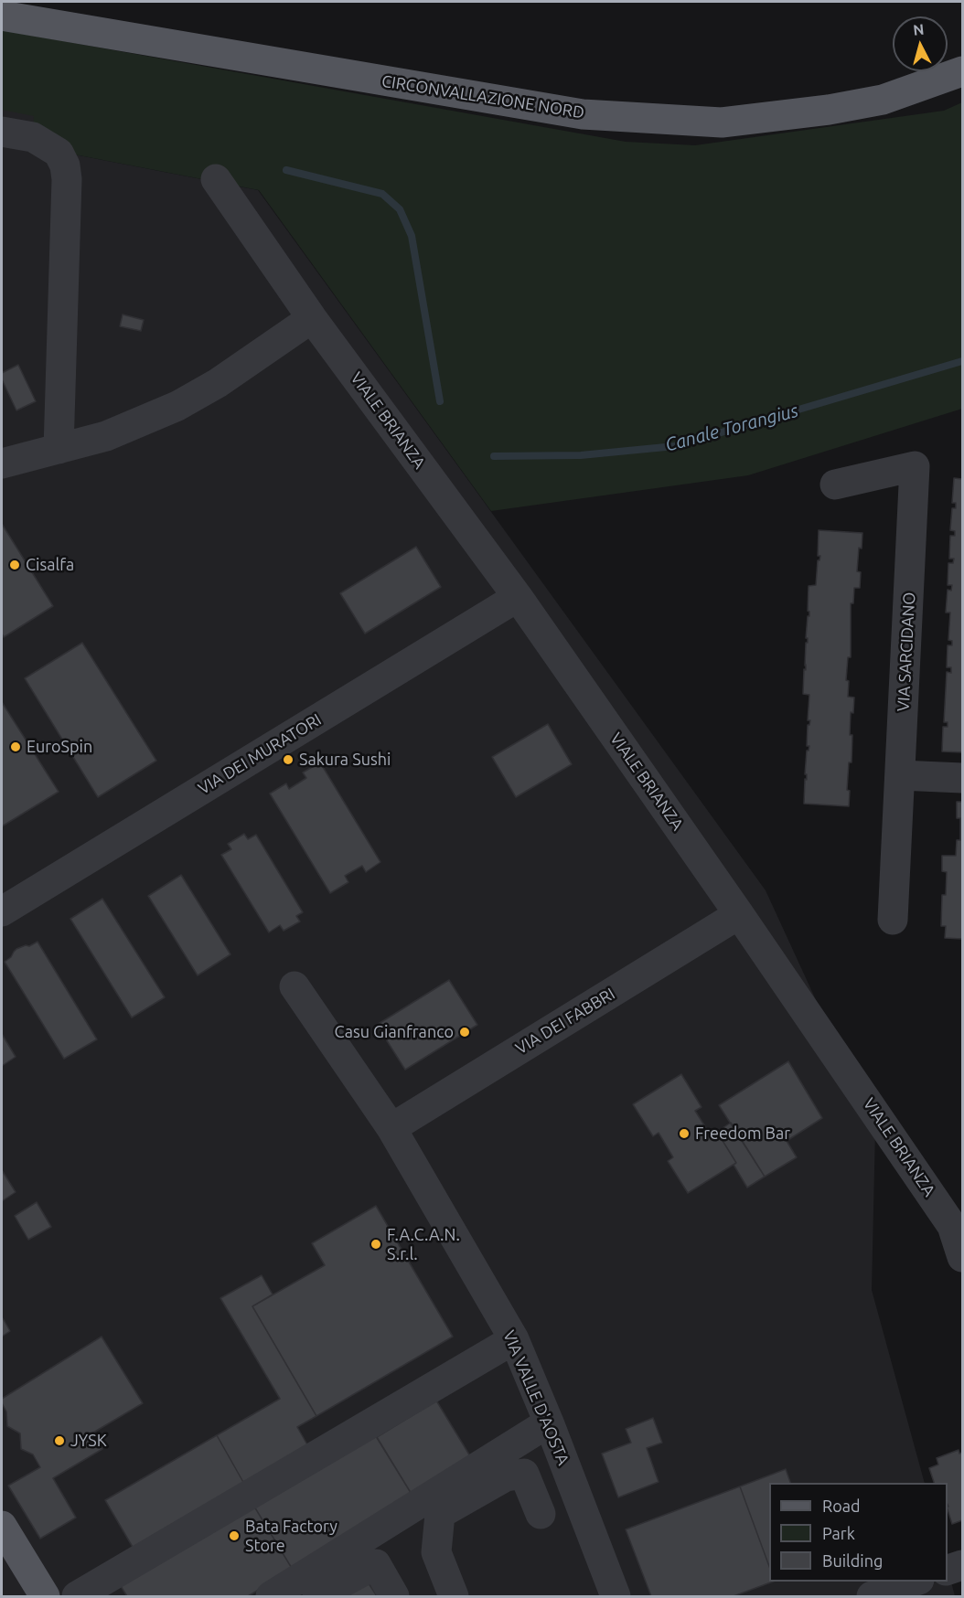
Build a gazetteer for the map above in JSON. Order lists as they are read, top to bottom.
{
  "streets": {
    "main road": ["CIRCONVALLAZIONE NORD"],
    "street": [
      "VIALE BRIANZA",
      "VIA SARCIDANO",
      "VIA DEI MURATORI",
      "VIA DEI FABBRI",
      "VIA VALLE D'AOSTA"
    ]
  },
  "crossings": [
    ["VIALE BRIANZA", "VIA DEI MURATORI"],
    ["VIALE BRIANZA", "VIA DEI FABBRI"],
    ["VIA DEI FABBRI", "VIA VALLE D'AOSTA"]
  ],
  "water": ["Canale Torangius"],
  "places": [
    "Cisalfa",
    "EuroSpin",
    "Sakura Sushi",
    "Casu Gianfranco",
    "Freedom Bar",
    "F.A.C.A.N. S.r.l.",
    "JYSK",
    "Bata Factory Store"
  ],
  "legend": ["Road", "Park", "Building"],
  "north": "top"
}
